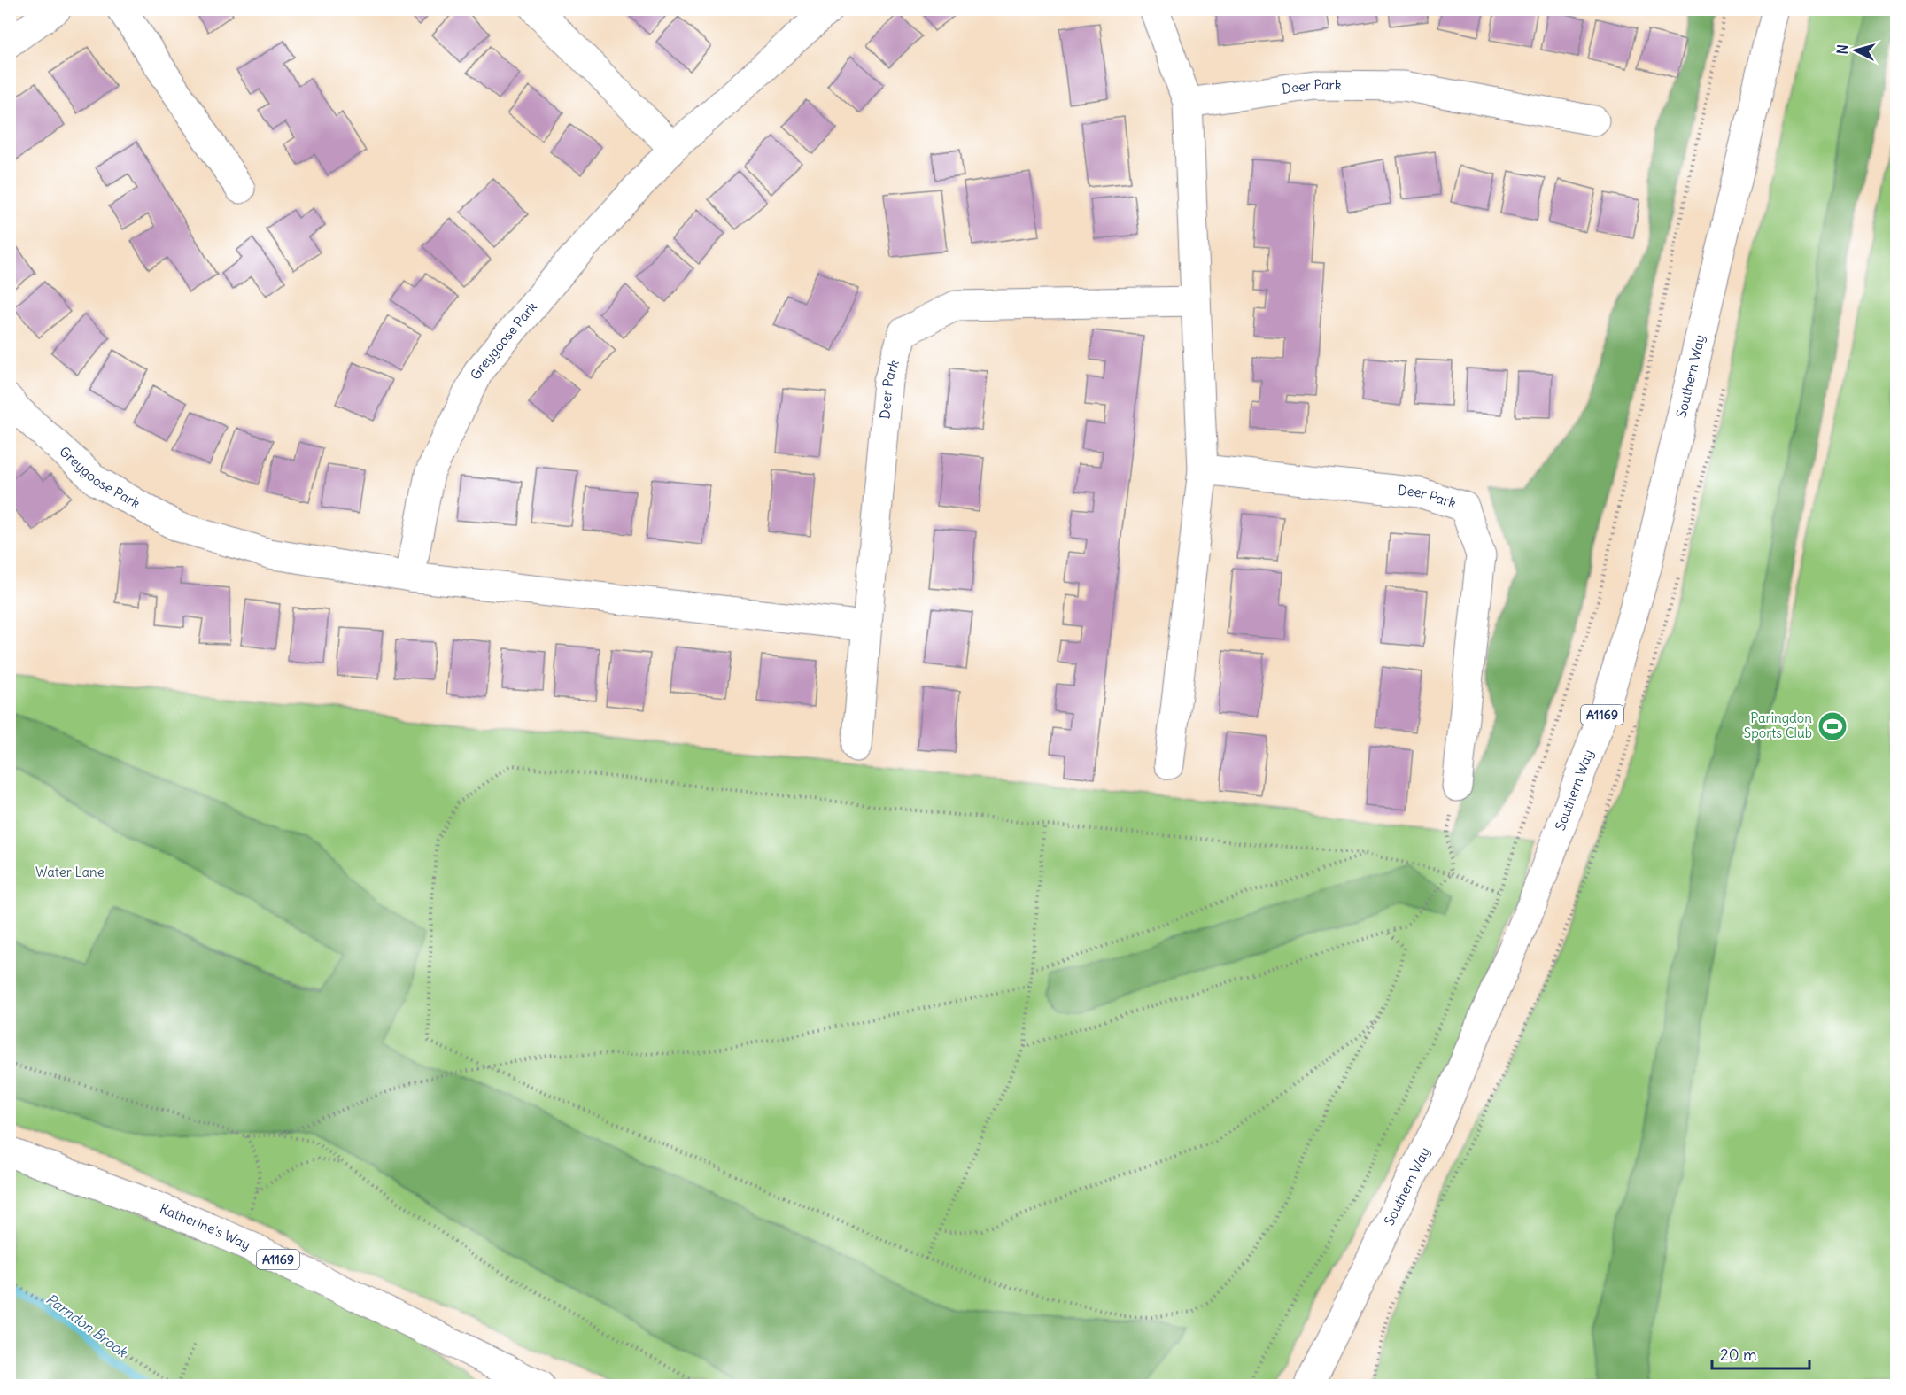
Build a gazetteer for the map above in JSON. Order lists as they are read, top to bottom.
{
  "streets": {
    "street": [
      "Deer Park",
      "Greygoose Park",
      "Southern Way",
      "A1169",
      "Katherine's Way"
    ]
  },
  "crossings": [
    ["Deer Park", "Greygoose Park"]
  ],
  "water": ["Parndon Brook"],
  "parks": ["Water Lane"],
  "places": {
    "sports": ["Paringdon Sports Club"]
  },
  "scale_bar": "20 m",
  "north": "left"
}
